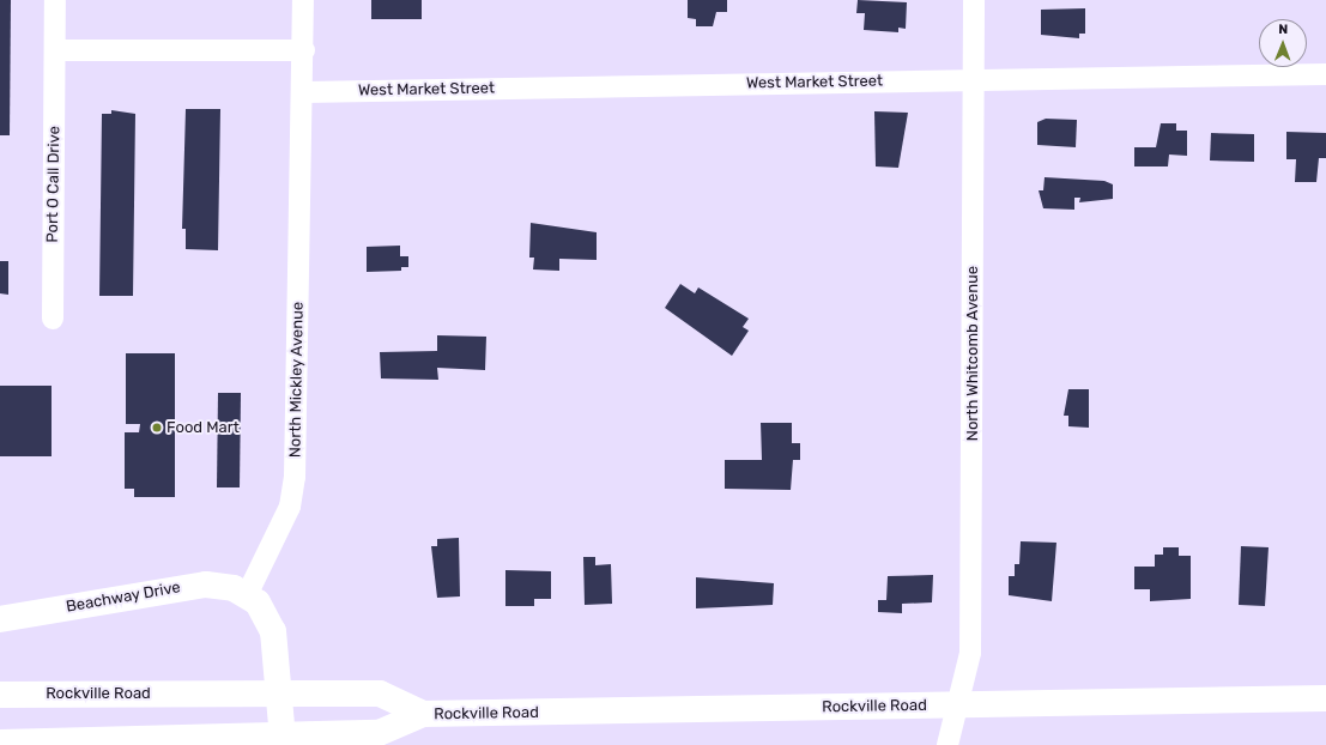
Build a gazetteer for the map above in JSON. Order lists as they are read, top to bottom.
{
  "streets": {
    "main road": ["Beachway Drive", "Rockville Road"],
    "street": [
      "West Market Street",
      "Port O Call Drive",
      "North Whitcomb Avenue",
      "North Mickley Avenue"
    ]
  },
  "crossings": [
    ["West Market Street", "North Whitcomb Avenue"],
    ["West Market Street", "North Mickley Avenue"],
    ["North Whitcomb Avenue", "Rockville Road"],
    ["North Mickley Avenue", "Beachway Drive"]
  ],
  "places": ["Food Mart"],
  "north": "top"
}
